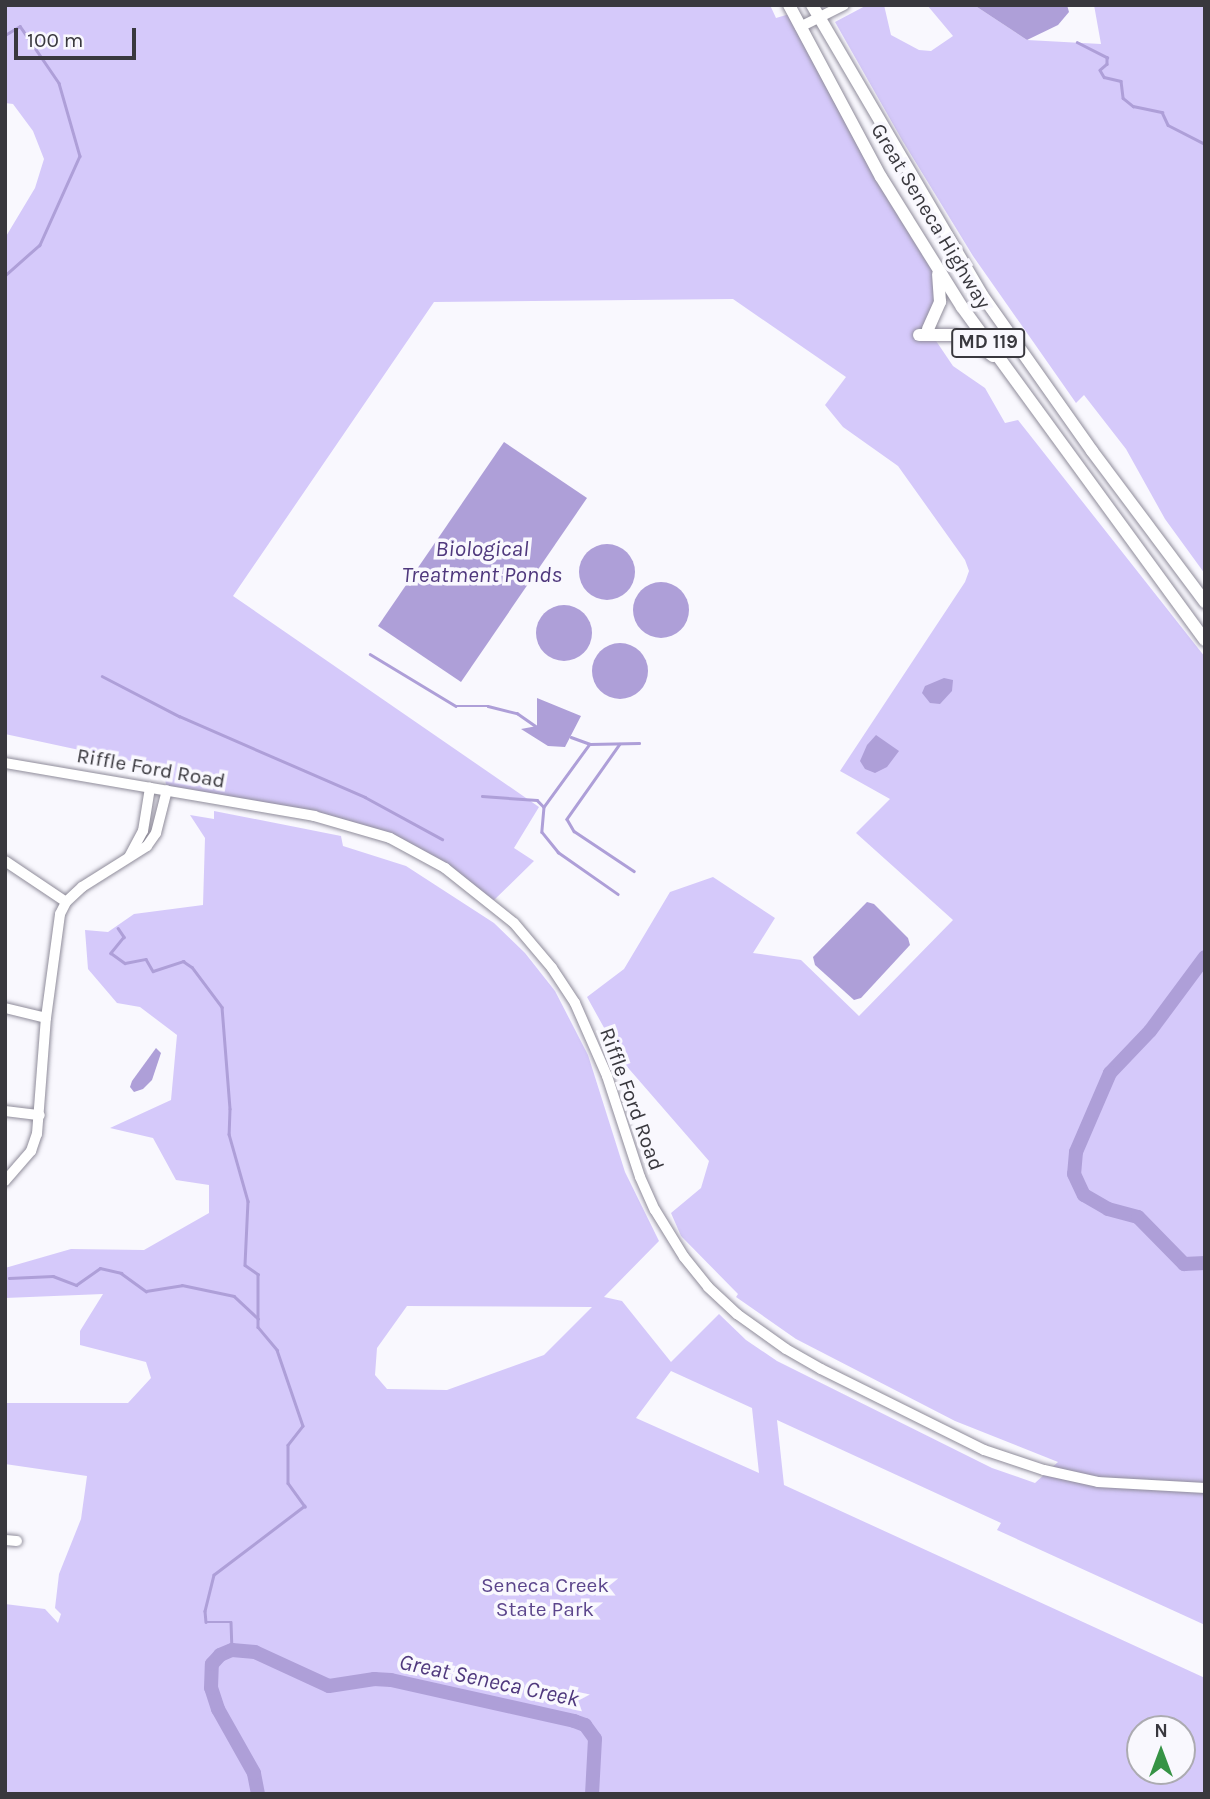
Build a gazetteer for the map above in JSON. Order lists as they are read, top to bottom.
{
  "streets": {
    "main road": ["Great Seneca Highway", "MD 119"],
    "street": ["Riffle Ford Road"]
  },
  "water": ["Biological Treatment Ponds", "Great Seneca Creek"],
  "parks": ["Seneca Creek State Park"],
  "scale_bar": "100 m",
  "north": "top"
}
